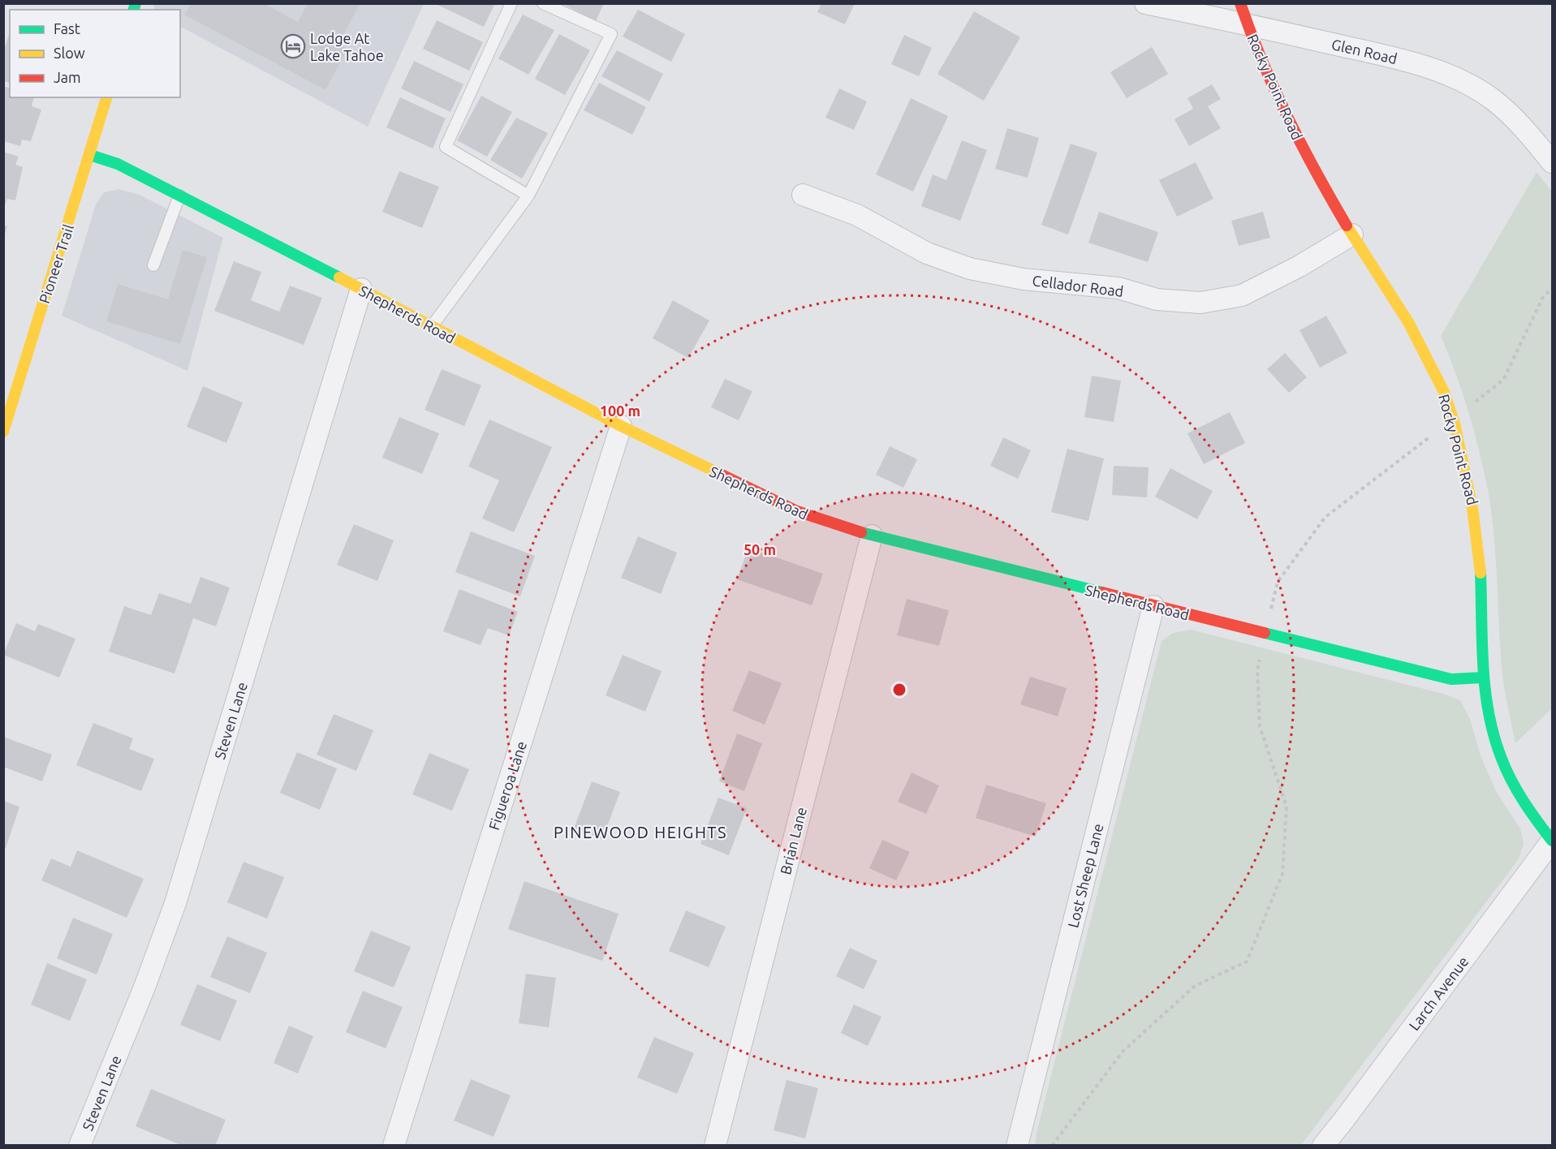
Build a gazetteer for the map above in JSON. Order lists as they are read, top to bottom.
{
  "streets": {
    "street": [
      "Glen Road",
      "Rocky Point Road",
      "Pioneer Trail",
      "Cellador Road",
      "Shepherds Road",
      "Steven Lane",
      "Figueroa Lane",
      "Brian Lane",
      "Lost Sheep Lane",
      "Larch Avenue"
    ]
  },
  "crossings": [
    ["Glen Road", "Rocky Point Road"],
    ["Rocky Point Road", "Cellador Road"],
    ["Rocky Point Road", "Shepherds Road"],
    ["Rocky Point Road", "Larch Avenue"],
    ["Pioneer Trail", "Shepherds Road"],
    ["Shepherds Road", "Steven Lane"],
    ["Shepherds Road", "Figueroa Lane"],
    ["Shepherds Road", "Brian Lane"],
    ["Shepherds Road", "Lost Sheep Lane"]
  ],
  "districts": ["PINEWOOD HEIGHTS"],
  "places": {
    "hotel": ["Lodge At Lake Tahoe"]
  },
  "legend": ["Fast", "Slow", "Jam"],
  "rings": ["100 m", "50 m"]
}
